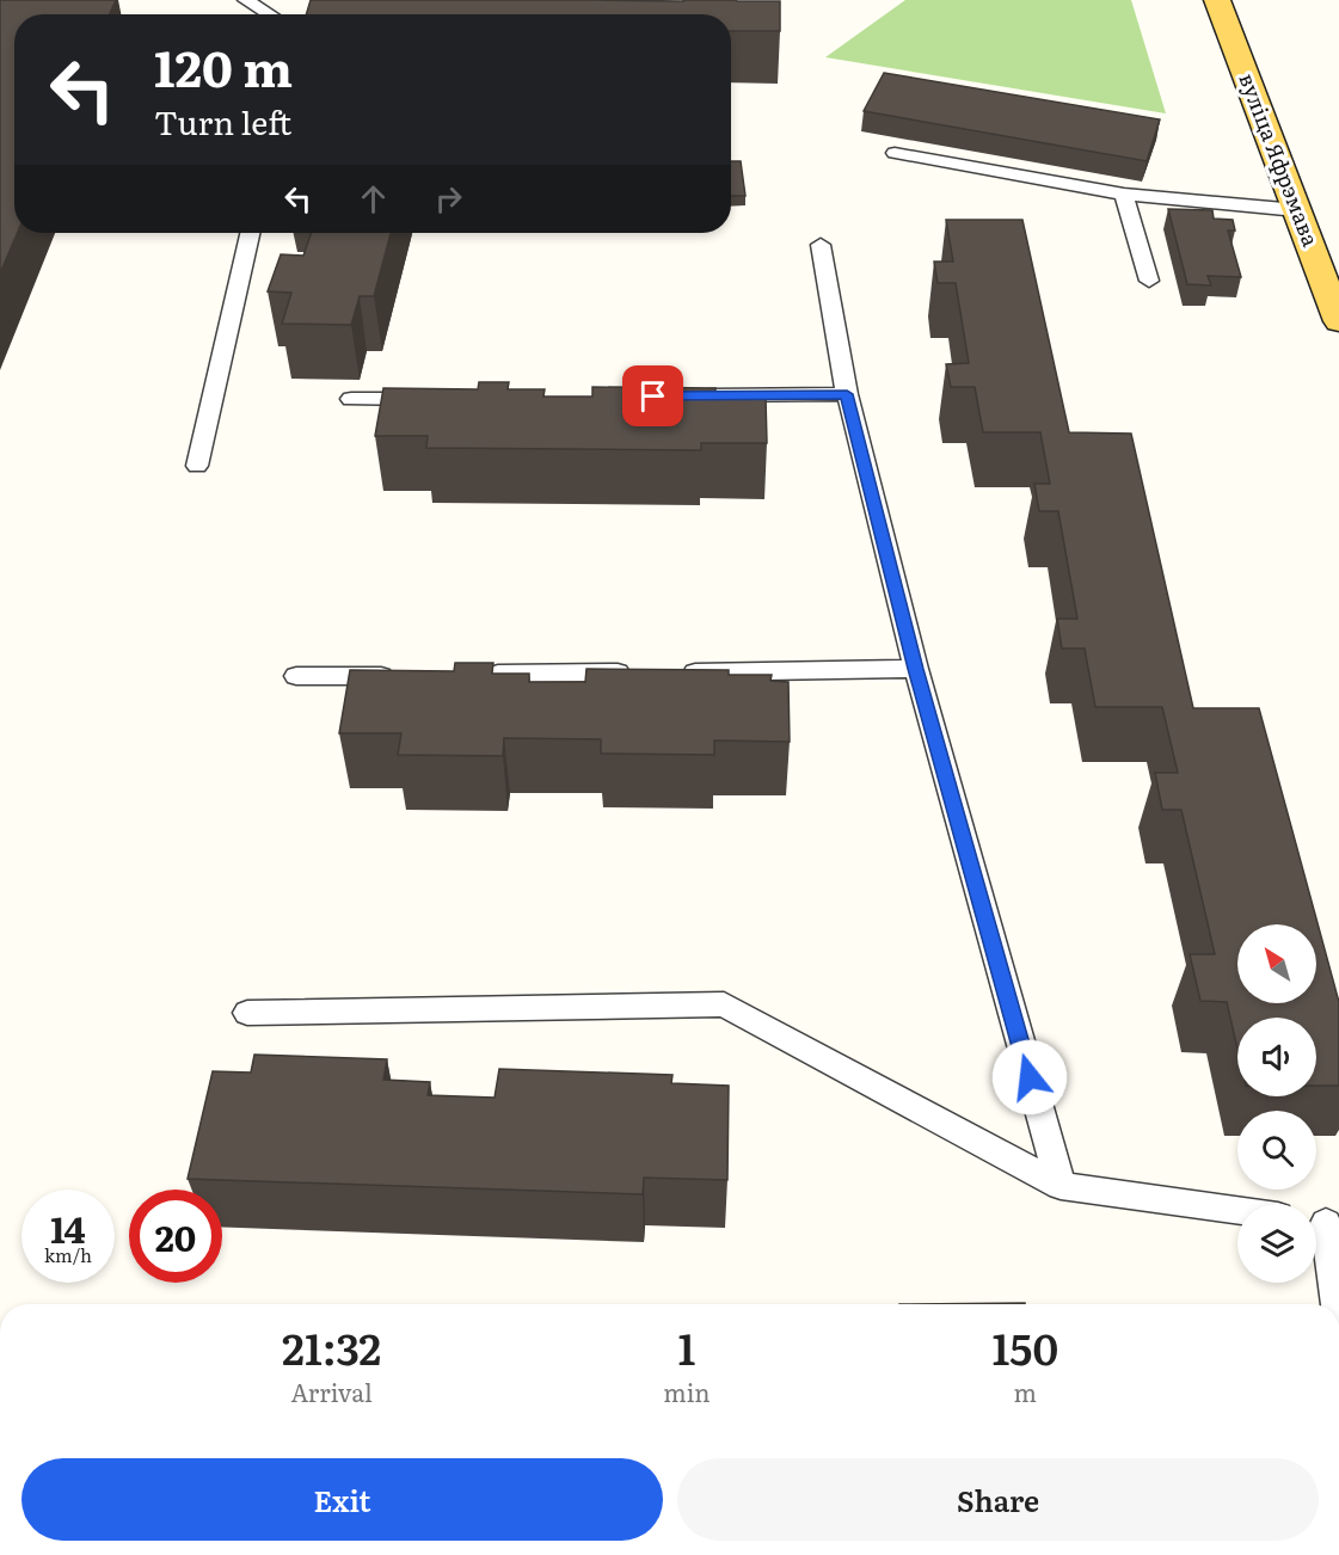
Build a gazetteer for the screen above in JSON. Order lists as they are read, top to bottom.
{
  "streets": {
    "main road": ["вуліца Яфрэмава"]
  },
  "north": "top left",
  "page": {
    "turn": ["120 m", "Turn left"],
    "speed": "14 km/h",
    "limit": "20",
    "eta": [
      "21:32",
      "Arrival",
      "1",
      "min",
      "150",
      "m"
    ],
    "buttons": ["Exit", "Share"]
  }
}
